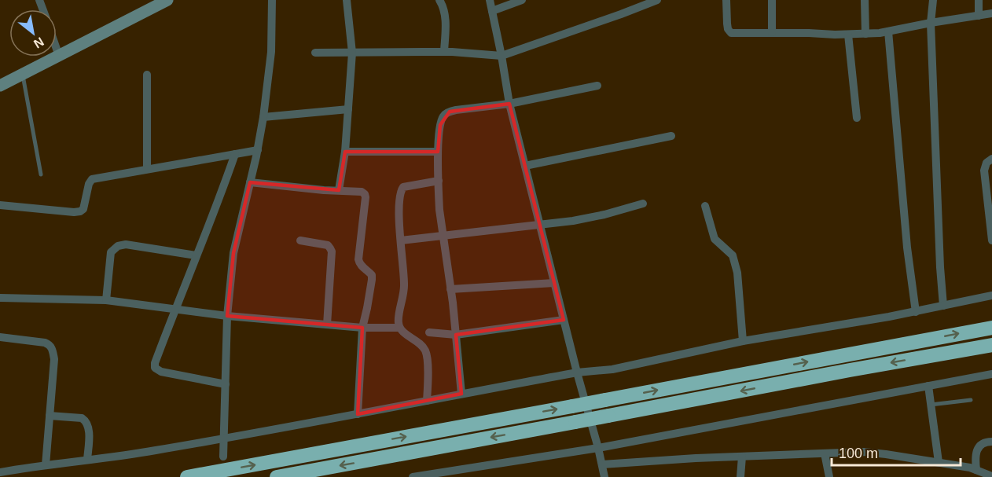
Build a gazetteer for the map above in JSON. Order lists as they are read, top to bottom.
{
  "scale_bar": "100 m",
  "north": "bottom right"
}
